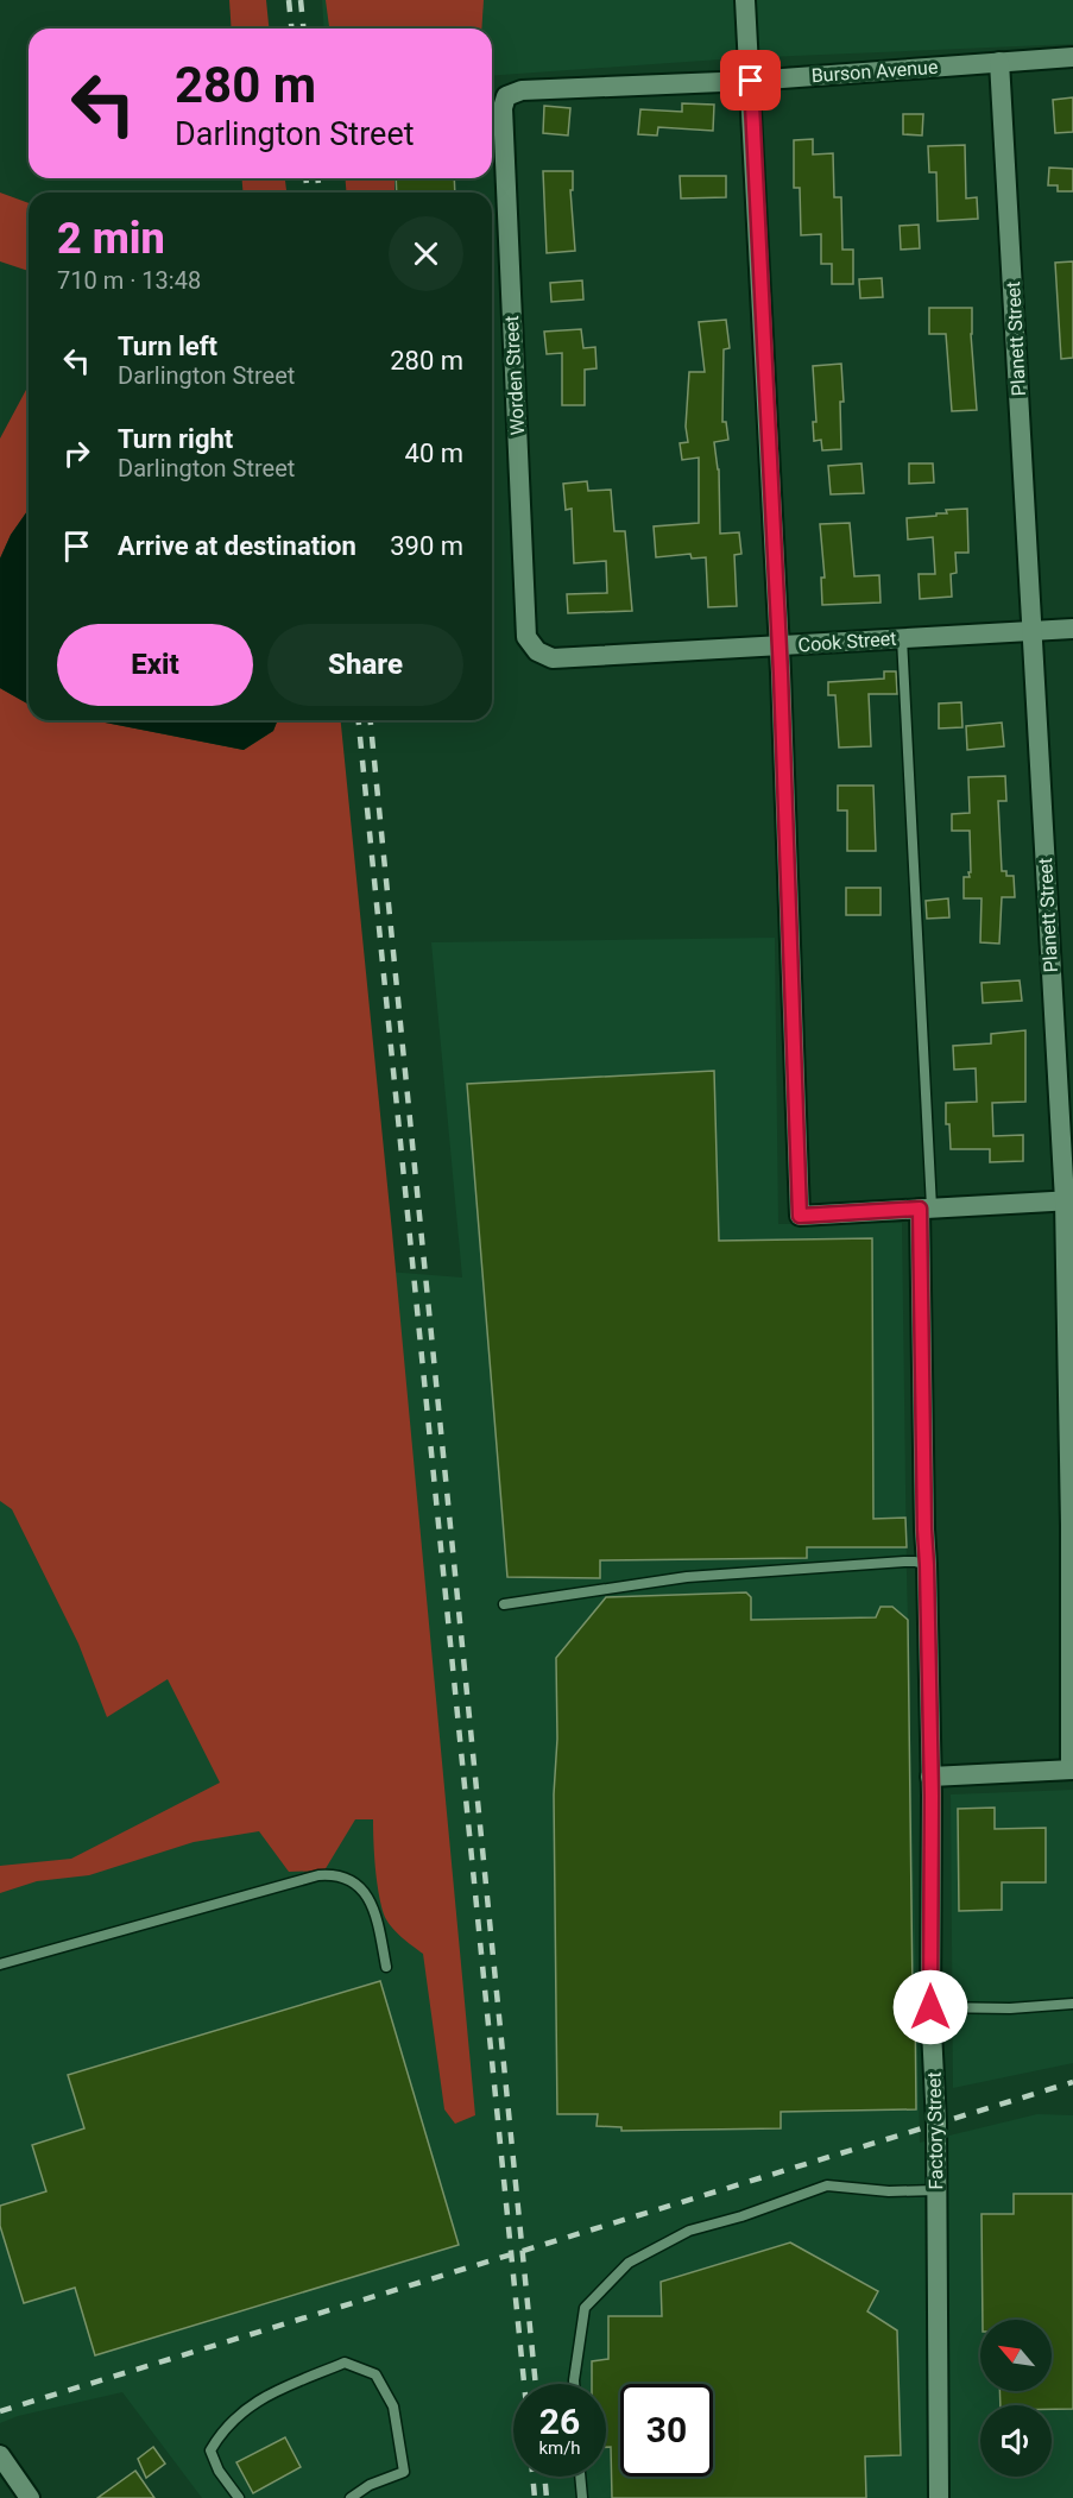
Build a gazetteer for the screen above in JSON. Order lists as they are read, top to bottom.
{
  "streets": {
    "street": [
      "Burson Avenue",
      "Planett Street",
      "Worden Street",
      "Cook Street",
      "Factory Street"
    ]
  },
  "crossings": [
    ["Burson Avenue", "Planett Street"],
    ["Burson Avenue", "Worden Street"],
    ["Planett Street", "Cook Street"],
    ["Worden Street", "Cook Street"]
  ],
  "north": "top left",
  "page": {
    "turn": ["280 m", "Darlington Street"],
    "heading": ["2 min", "710 m · 13:48"],
    "list": [
      {
        "name": "Turn left",
        "note": "Darlington Street",
        "value": "280 m"
      },
      {
        "name": "Turn right",
        "note": "Darlington Street",
        "value": "40 m"
      },
      {
        "name": "Arrive at destination",
        "value": "390 m"
      }
    ],
    "buttons": ["Exit", "Share"],
    "speed": "26 km/h",
    "limit": "30"
  }
}
